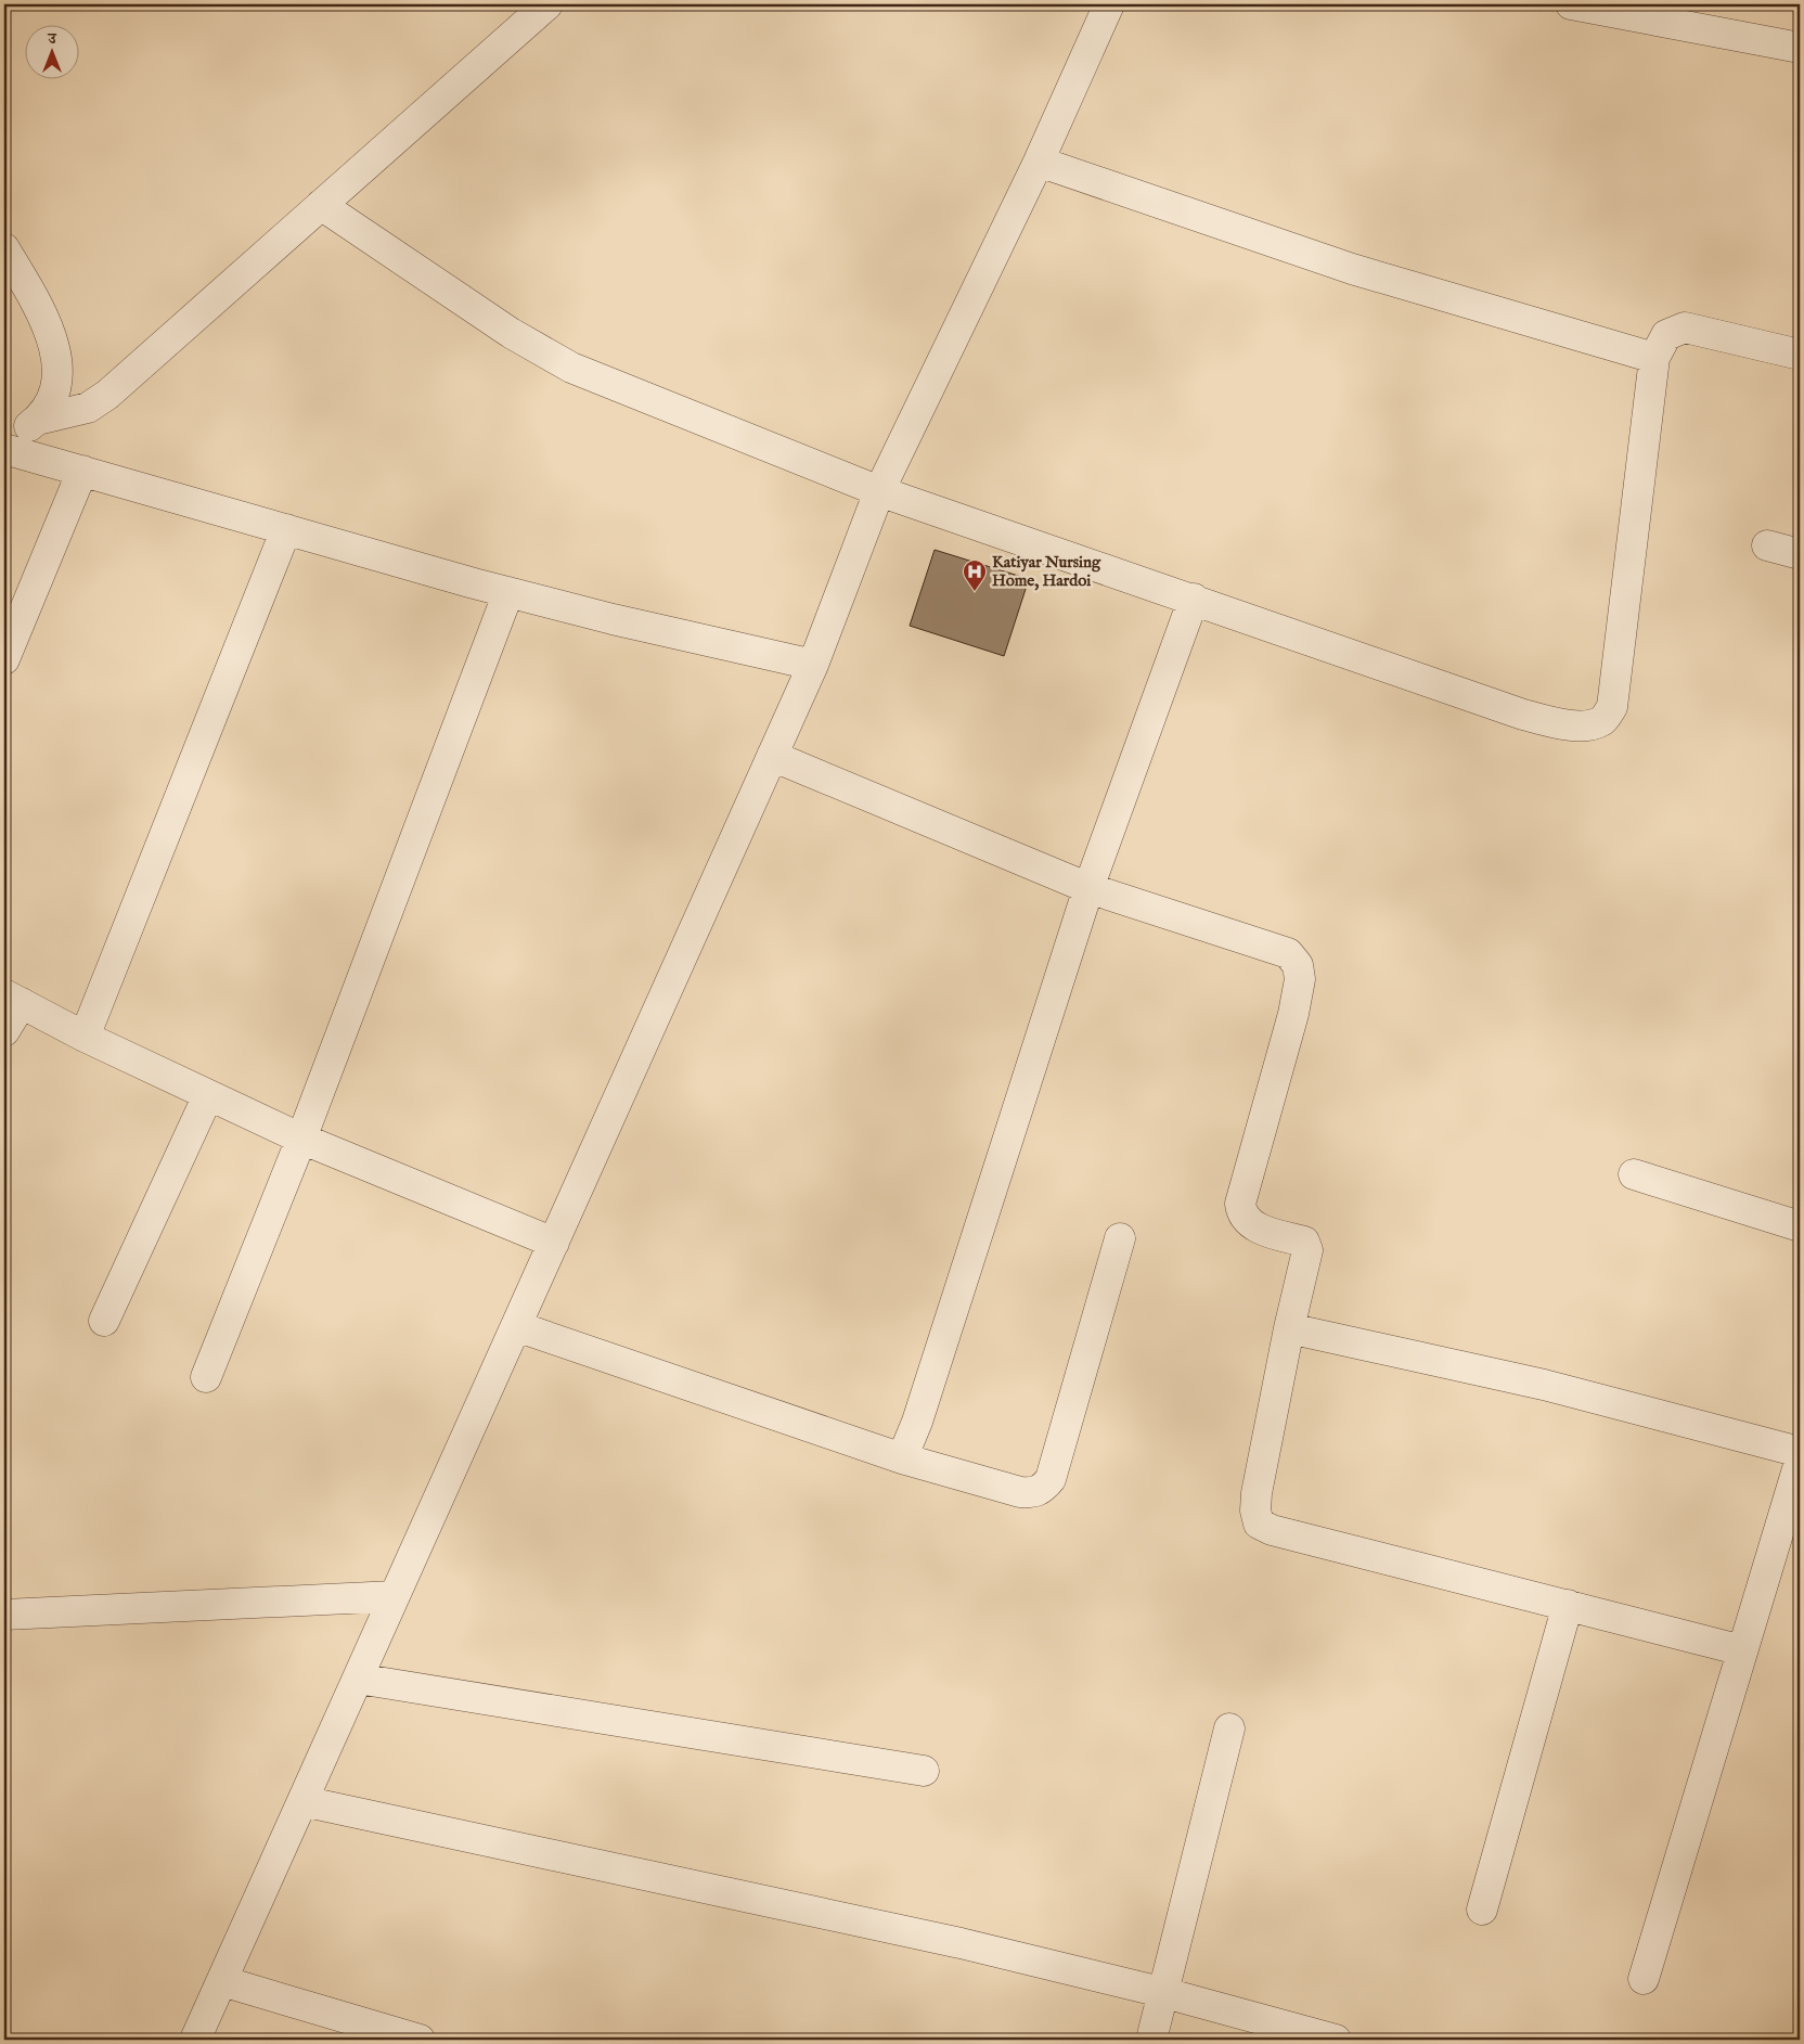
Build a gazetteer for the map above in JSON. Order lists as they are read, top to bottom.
{
  "places": {
    "hospital": ["Katiyar Nursing Home, Hardoi"]
  },
  "north": "top"
}
